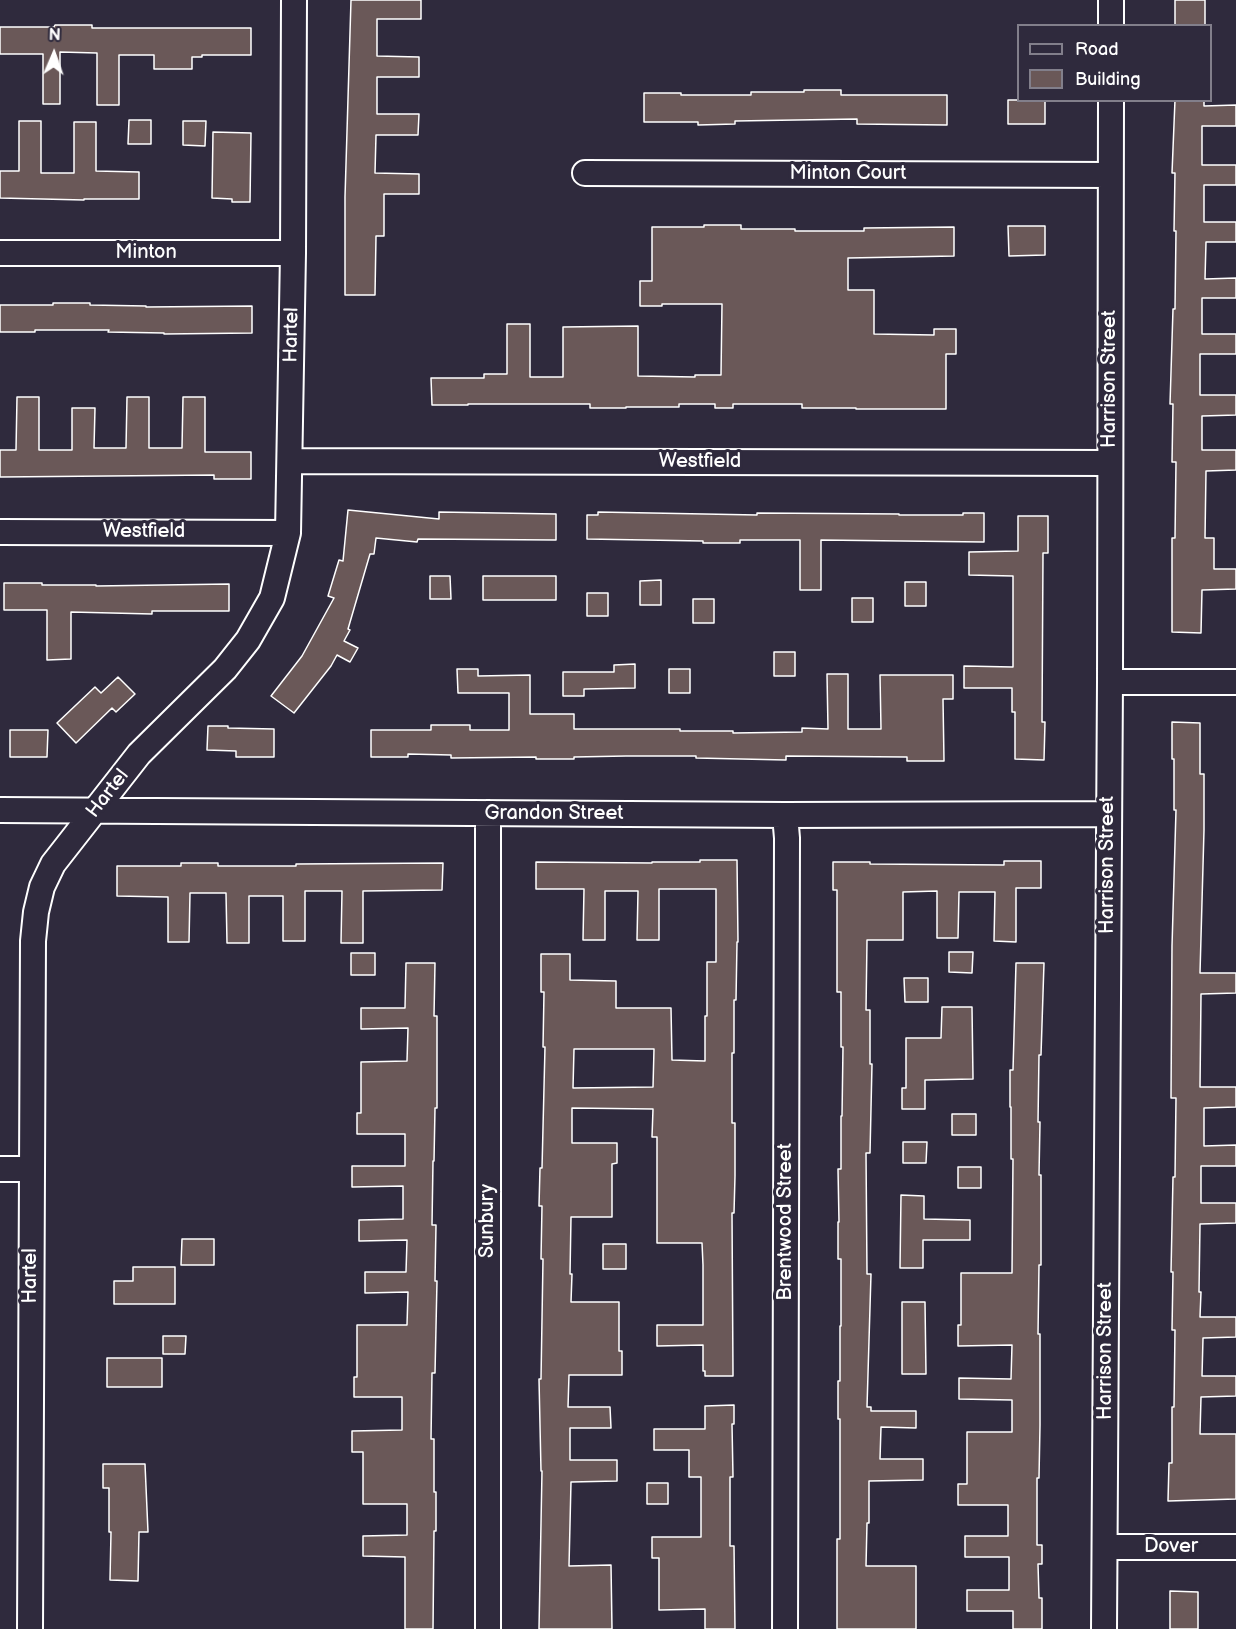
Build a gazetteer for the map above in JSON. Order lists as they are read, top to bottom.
{
  "streets": {
    "street": [
      "Minton Court",
      "Minton",
      "Hartel",
      "Harrison Street",
      "Westfield",
      "Grandon Street",
      "Sunbury",
      "Brentwood Street",
      "Dover"
    ]
  },
  "crossings": [
    ["Minton Court", "Harrison Street"],
    ["Minton", "Hartel"],
    ["Hartel", "Westfield"],
    ["Hartel", "Grandon Street"],
    ["Harrison Street", "Westfield"],
    ["Harrison Street", "Grandon Street"],
    ["Harrison Street", "Dover"],
    ["Grandon Street", "Sunbury"],
    ["Grandon Street", "Brentwood Street"]
  ],
  "legend": ["Road", "Building"],
  "north": "top"
}
